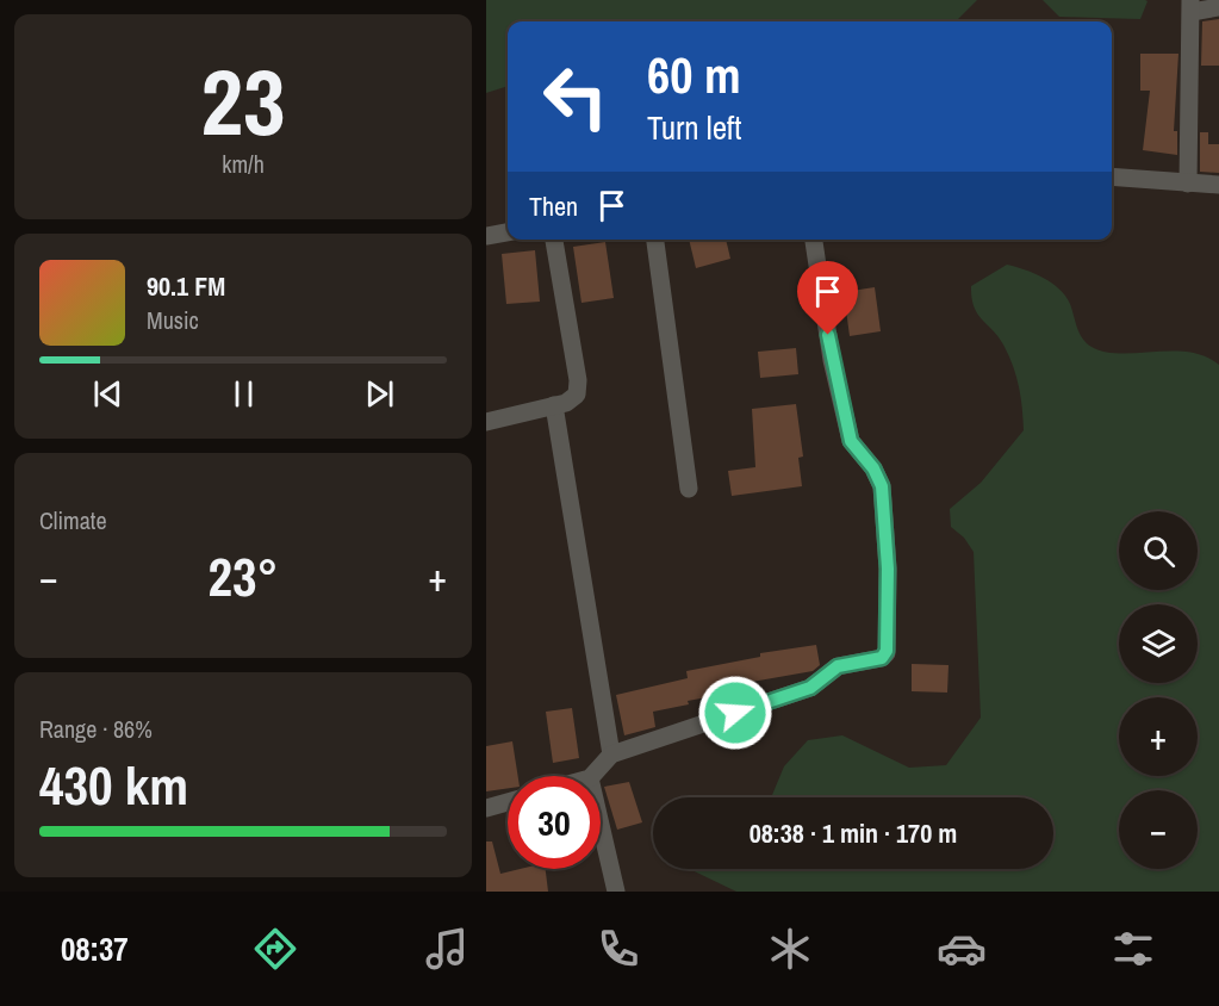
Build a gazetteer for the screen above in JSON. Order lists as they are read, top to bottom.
{
  "page": {
    "tile": [
      ["23", "km/h"],
      "Climate",
      ["Range · 86%", "430 km"]
    ],
    "turn": ["60 m", "Turn left"],
    "then": "Then",
    "song": ["90.1 FM", "Music"],
    "map_buttons": ["+", "−"],
    "heat": ["−", "23°", "+"],
    "limit": "30",
    "trip": "08:38 · 1 min · 170 m",
    "tabs": "08:37"
  }
}
